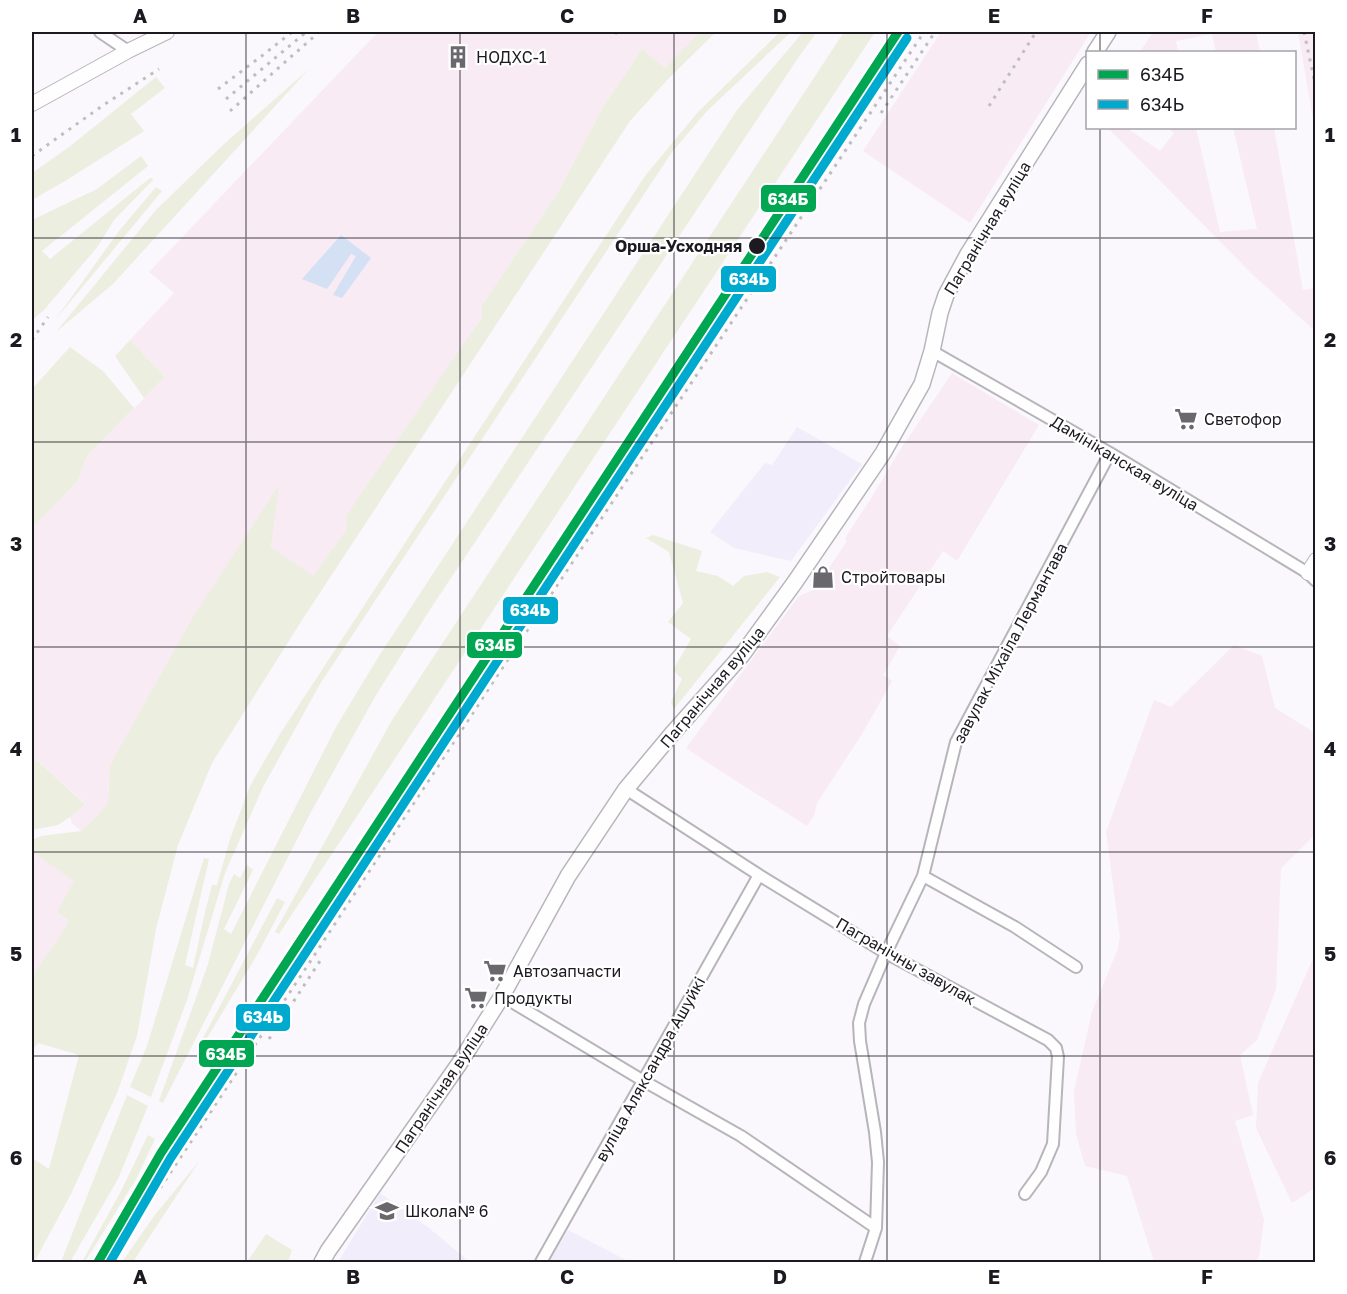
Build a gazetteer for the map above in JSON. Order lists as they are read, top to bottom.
{
  "streets": {
    "main road": ["Пагранічная вуліца"],
    "street": [
      "Дамініканская вуліца",
      "завулак Міхаіла Лермантава",
      "Пагранічны завулак",
      "вуліца Аляксандра Ашуйкі"
    ]
  },
  "crossings": [
    ["Пагранічная вуліца", "Дамініканская вуліца"],
    ["Пагранічная вуліца", "Пагранічны завулак"],
    ["Дамініканская вуліца", "завулак Міхаіла Лермантава"],
    ["завулак Міхаіла Лермантава", "Пагранічны завулак"],
    ["Пагранічны завулак", "вуліца Аляксандра Ашуйкі"]
  ],
  "places": {
    "building": ["НОДХС-1"],
    "other": ["Орша-Усходняя"],
    "supermarket": ["Светофор", "Автозапчасти", "Продукты"],
    "shop": ["Стройтовары"],
    "school or university": ["Школа№ 6"]
  },
  "lines": ["transit line 634Б", "transit line 634Ь"],
  "legend": ["634Б", "634Ь"],
  "grid": {
    "columns": [
      "A",
      "B",
      "C",
      "D",
      "E",
      "F"
    ],
    "rows": [
      "1",
      "2",
      "3",
      "4",
      "5",
      "6"
    ]
  }
}
